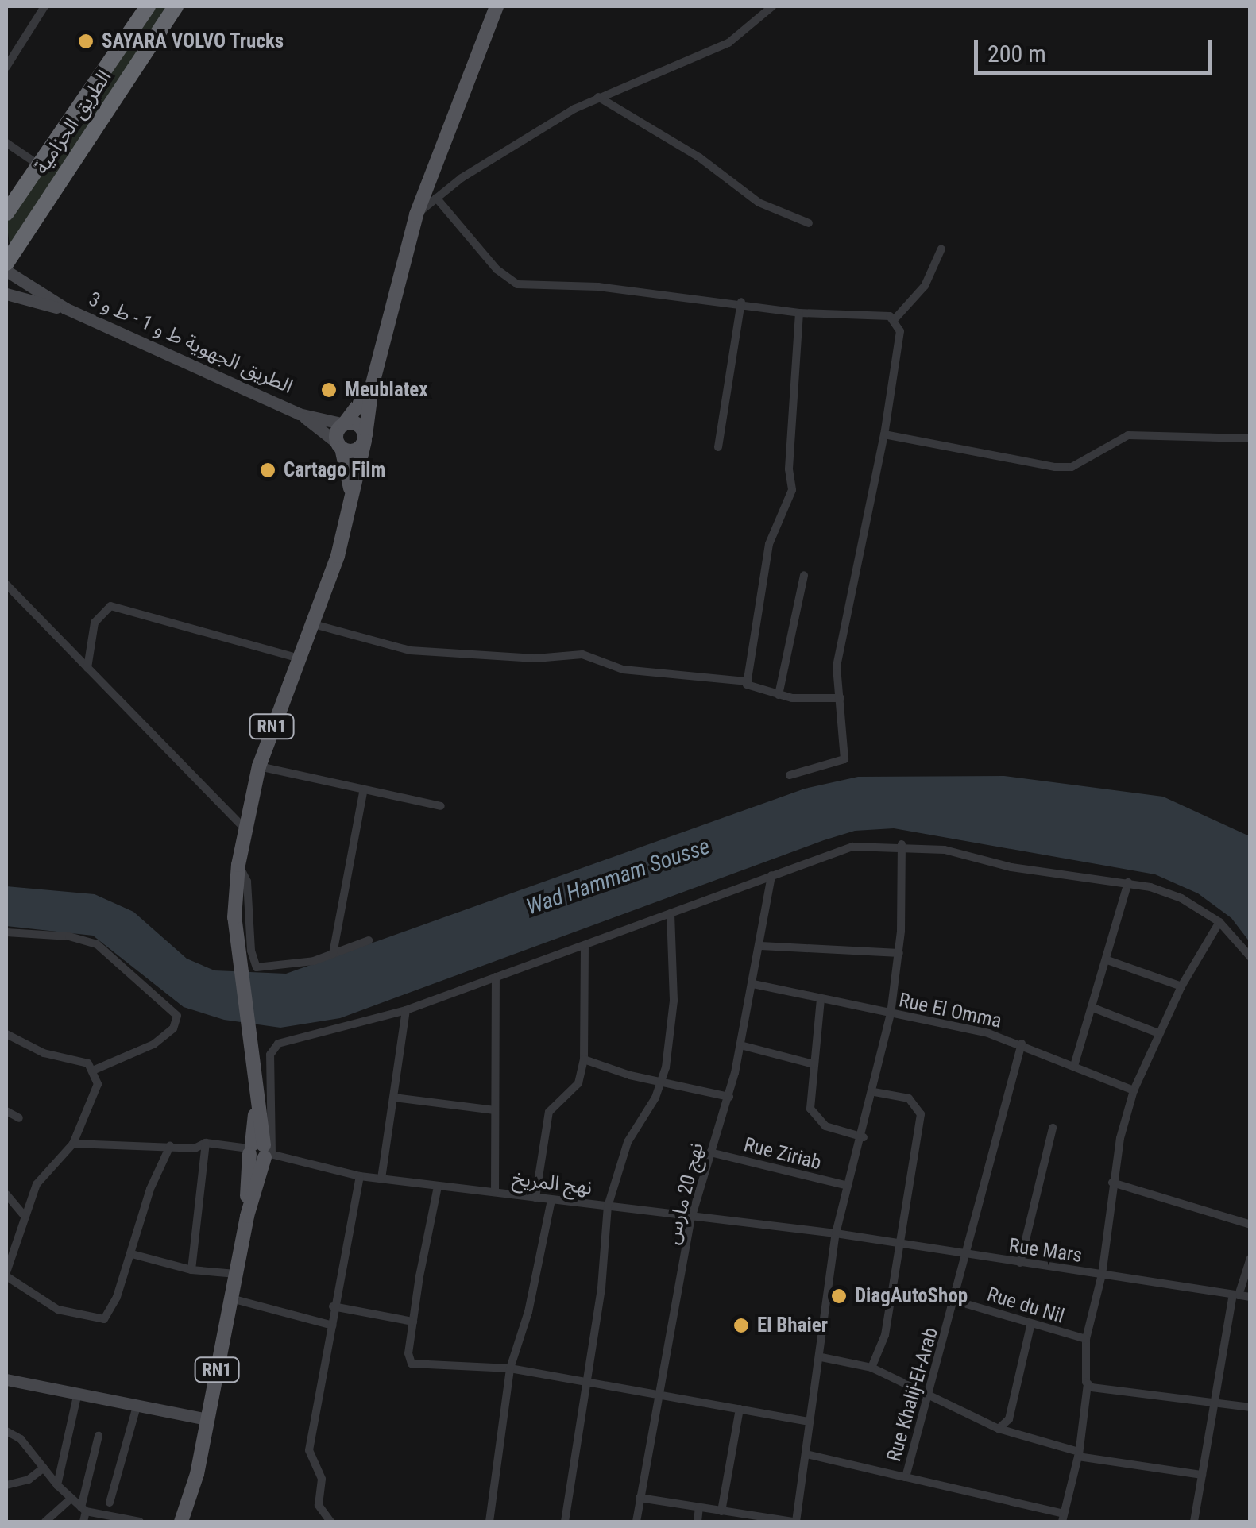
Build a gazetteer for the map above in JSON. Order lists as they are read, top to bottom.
{
  "streets": {
    "highway": ["الطريق الحزامية"],
    "main road": ["الطريق الجهوية ط و 1 - ط و 3", "RN1"],
    "street": [
      "Rue El Omma",
      "Rue Ziriab",
      "نهج المريخ",
      "نهج 20 مارس",
      "Rue Mars",
      "Rue du Nil",
      "Rue Khalij-El-Arab"
    ]
  },
  "crossings": [
    ["الطريق الجهوية ط و 1 - ط و 3", "RN1"],
    ["RN1", "نهج المريخ"],
    ["Rue El Omma", "نهج 20 مارس"],
    ["Rue El Omma", "Rue Khalij-El-Arab"],
    ["Rue Ziriab", "نهج 20 مارس"],
    ["نهج المريخ", "نهج 20 مارس"],
    ["نهج المريخ", "Rue Mars"],
    ["Rue Mars", "Rue Khalij-El-Arab"],
    ["Rue du Nil", "Rue Khalij-El-Arab"]
  ],
  "water": ["Wad Hammam Sousse"],
  "places": [
    "SAYARA VOLVO Trucks",
    "Meublatex",
    "Cartago Film",
    "DiagAutoShop",
    "El Bhaier"
  ],
  "scale_bar": "200 m"
}
